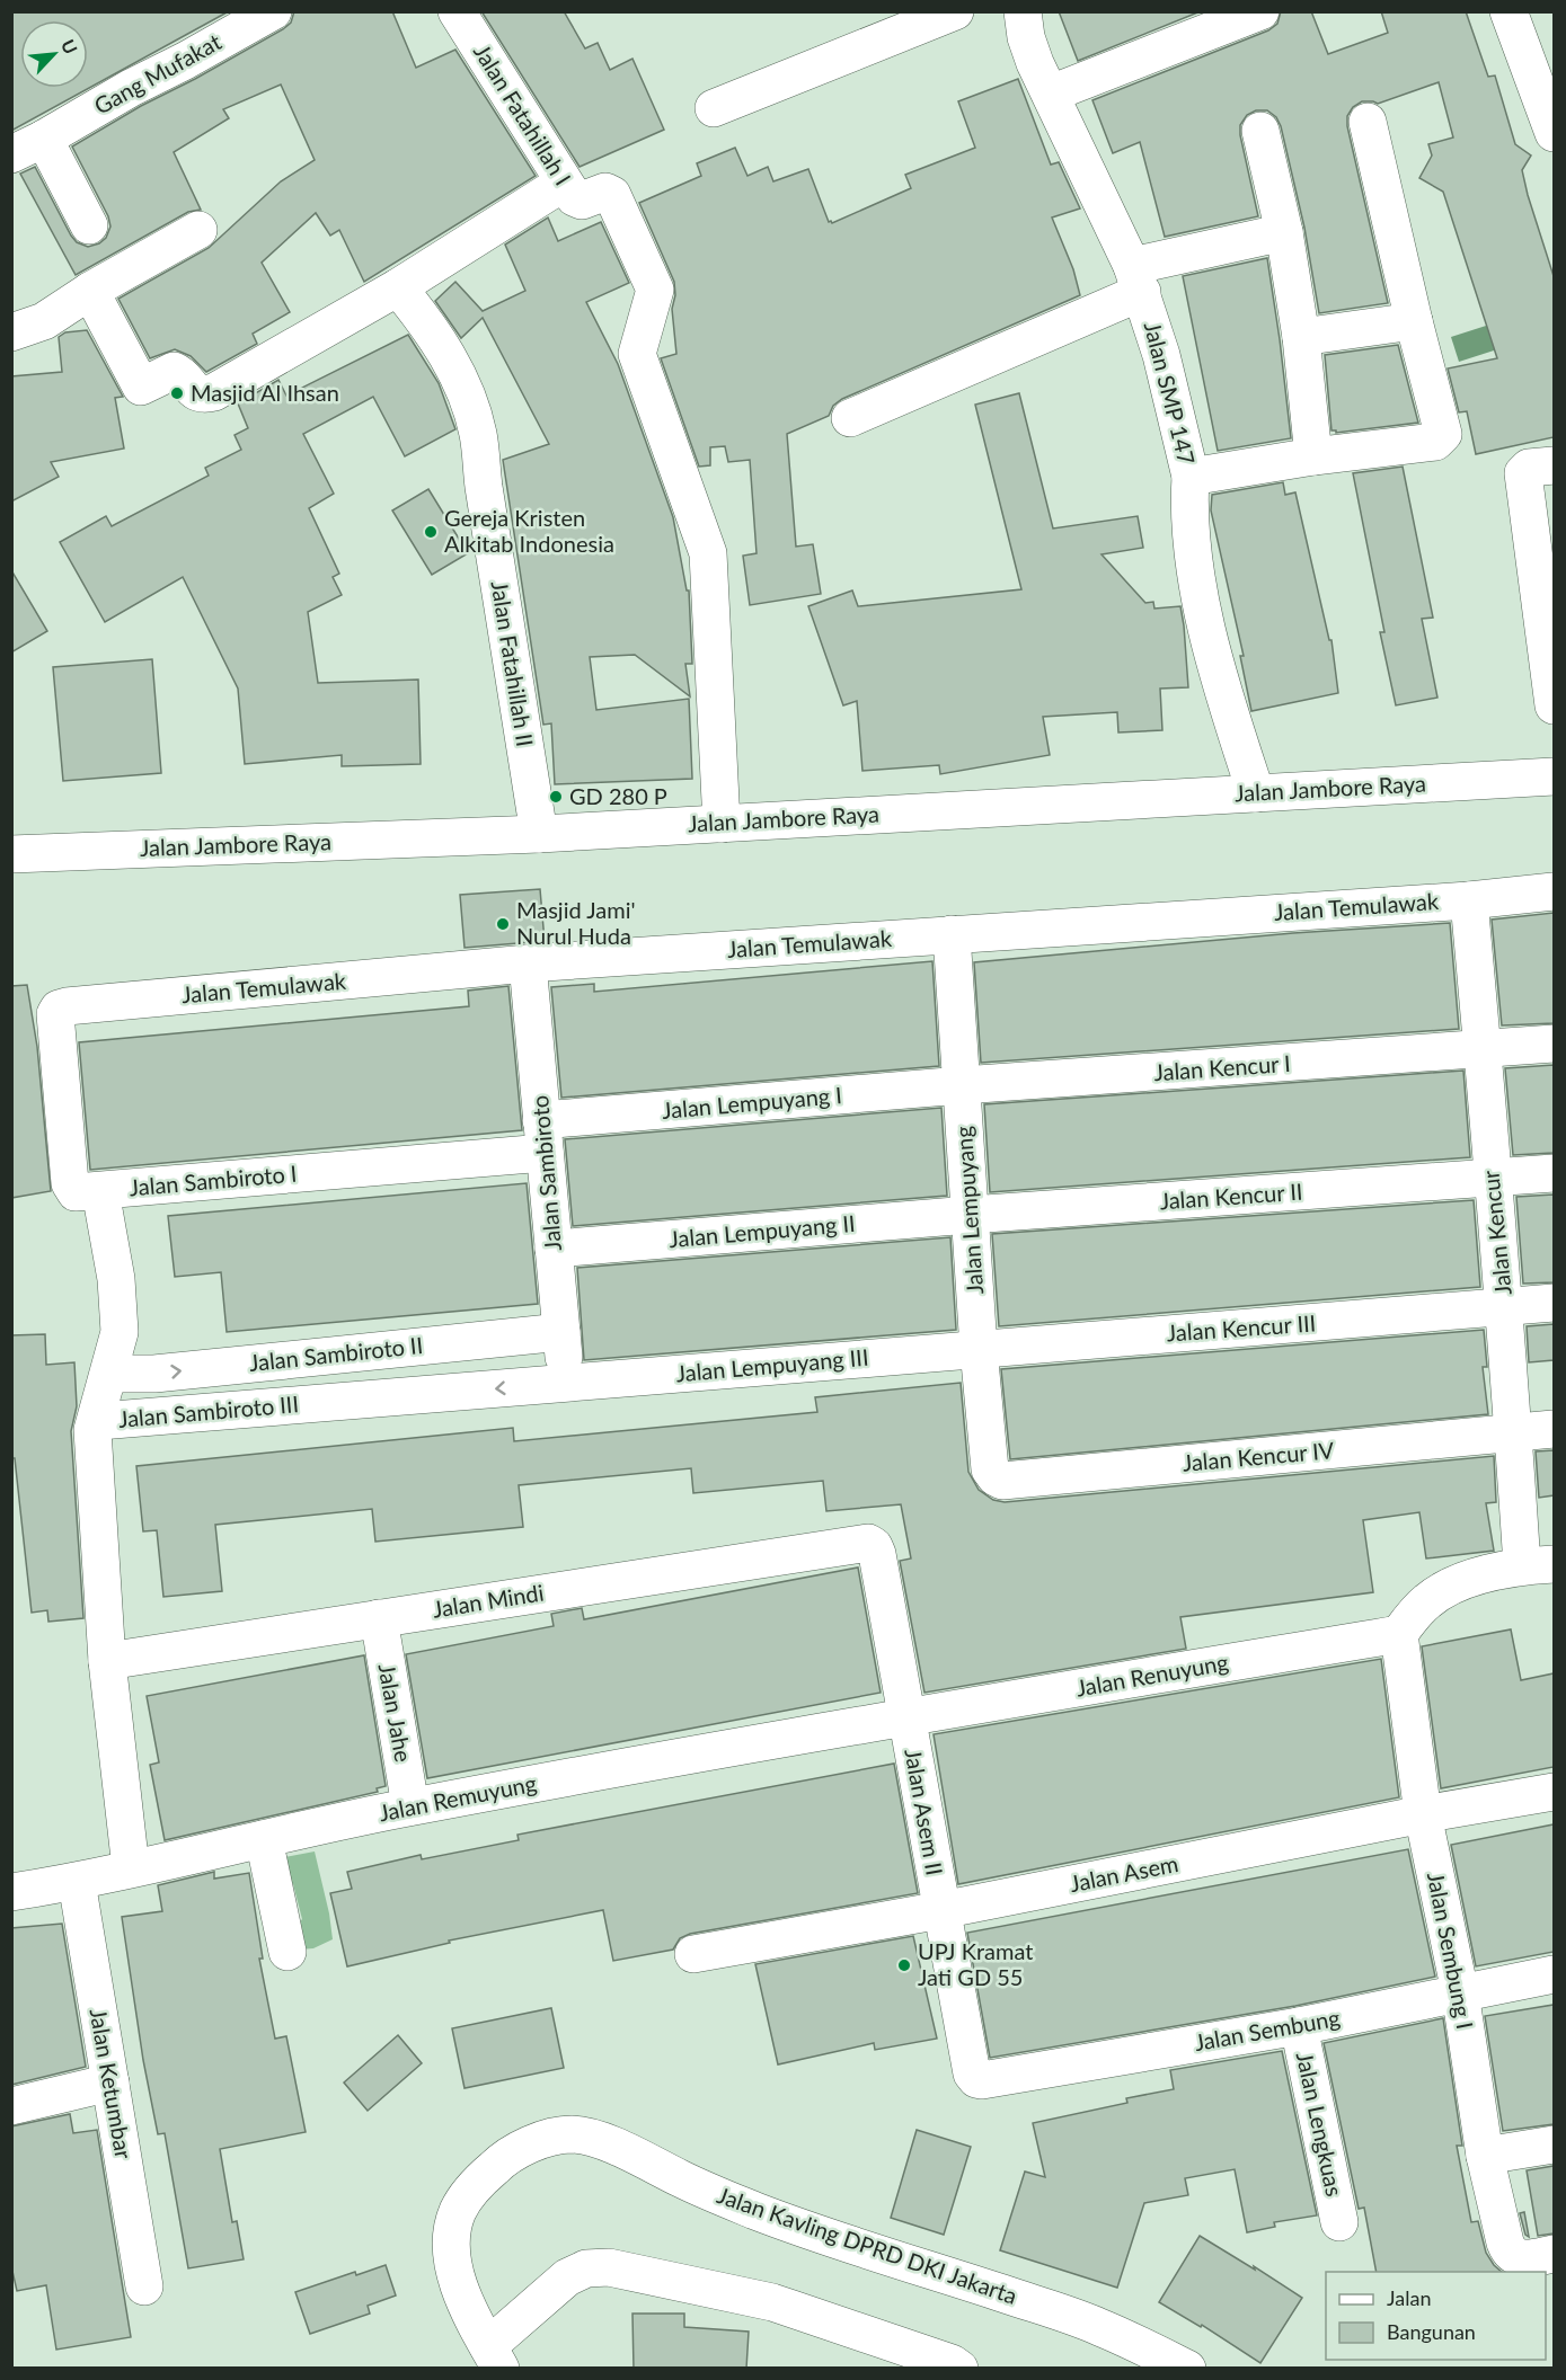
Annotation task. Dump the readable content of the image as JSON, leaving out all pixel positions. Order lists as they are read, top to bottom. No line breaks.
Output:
{"streets":{"street":["Gang Mufakat","Jalan Fatahillah I","Jalan SMP 147","Jalan Fatahillah II","Jalan Jambore Raya","Jalan Temulawak","Jalan Kencur I","Jalan Lempuyang I","Jalan Sambiroto","Jalan Sambiroto I","Jalan Kencur II","Jalan Lempuyang","Jalan Lempuyang II","Jalan Kencur","Jalan Kencur III","Jalan Sambiroto II","Jalan Lempuyang III","Jalan Sambiroto III","Jalan Kencur IV","Jalan Mindi","Jalan Renuyung","Jalan Jahe","Jalan Remuyung","Jalan Asem II","Jalan Asem","Jalan Sembung I","Jalan Sembung","Jalan Ketumbar","Jalan Lengkuas","Jalan Kavling DPRD DKI Jakarta"]},"crossings":[["Jalan Fatahillah I","Jalan Jambore Raya"],["Jalan SMP 147","Jalan Jambore Raya"],["Jalan Fatahillah II","Jalan Jambore Raya"],["Jalan Temulawak","Jalan Sambiroto"],["Jalan Temulawak","Jalan Sambiroto I"],["Jalan Temulawak","Jalan Lempuyang"],["Jalan Temulawak","Jalan Kencur"],["Jalan Kencur I","Jalan Lempuyang I"],["Jalan Kencur I","Jalan Lempuyang"],["Jalan Kencur I","Jalan Kencur"],["Jalan Lempuyang I","Jalan Sambiroto"],["Jalan Lempuyang I","Jalan Sambiroto I"],["Jalan Lempuyang I","Jalan Lempuyang"],["Jalan Sambiroto","Jalan Sambiroto I"],["Jalan Sambiroto","Jalan Lempuyang II"],["Jalan Sambiroto","Jalan Sambiroto II"],["Jalan Sambiroto","Jalan Lempuyang III"],["Jalan Sambiroto","Jalan Sambiroto III"],["Jalan Kencur II","Jalan Lempuyang"],["Jalan Kencur II","Jalan Lempuyang II"],["Jalan Kencur II","Jalan Kencur"],["Jalan Lempuyang","Jalan Lempuyang II"],["Jalan Lempuyang","Jalan Kencur III"],["Jalan Lempuyang","Jalan Lempuyang III"],["Jalan Lempuyang","Jalan Kencur IV"],["Jalan Kencur","Jalan Kencur III"],["Jalan Kencur","Jalan Kencur IV"],["Jalan Kencur III","Jalan Lempuyang III"],["Jalan Lempuyang III","Jalan Sambiroto III"],["Jalan Sambiroto III","Jalan Mindi"],["Jalan Sambiroto III","Jalan Remuyung"],["Jalan Mindi","Jalan Jahe"],["Jalan Mindi","Jalan Asem II"],["Jalan Renuyung","Jalan Remuyung"],["Jalan Renuyung","Jalan Asem II"],["Jalan Renuyung","Jalan Sembung I"],["Jalan Jahe","Jalan Remuyung"],["Jalan Remuyung","Jalan Asem II"],["Jalan Remuyung","Jalan Ketumbar"],["Jalan Asem II","Jalan Asem"],["Jalan Asem II","Jalan Sembung"],["Jalan Asem","Jalan Sembung I"],["Jalan Sembung I","Jalan Sembung"],["Jalan Sembung","Jalan Lengkuas"]],"one_way":["Jalan Sambiroto II","Jalan Sambiroto III"],"places":["Masjid Al Ihsan","Gereja Kristen Alkitab Indonesia","GD 280 P","Masjid Jami' Nurul Huda","UPJ Kramat Jati GD 55"],"legend":["Jalan","Bangunan"],"north":"top right"}
